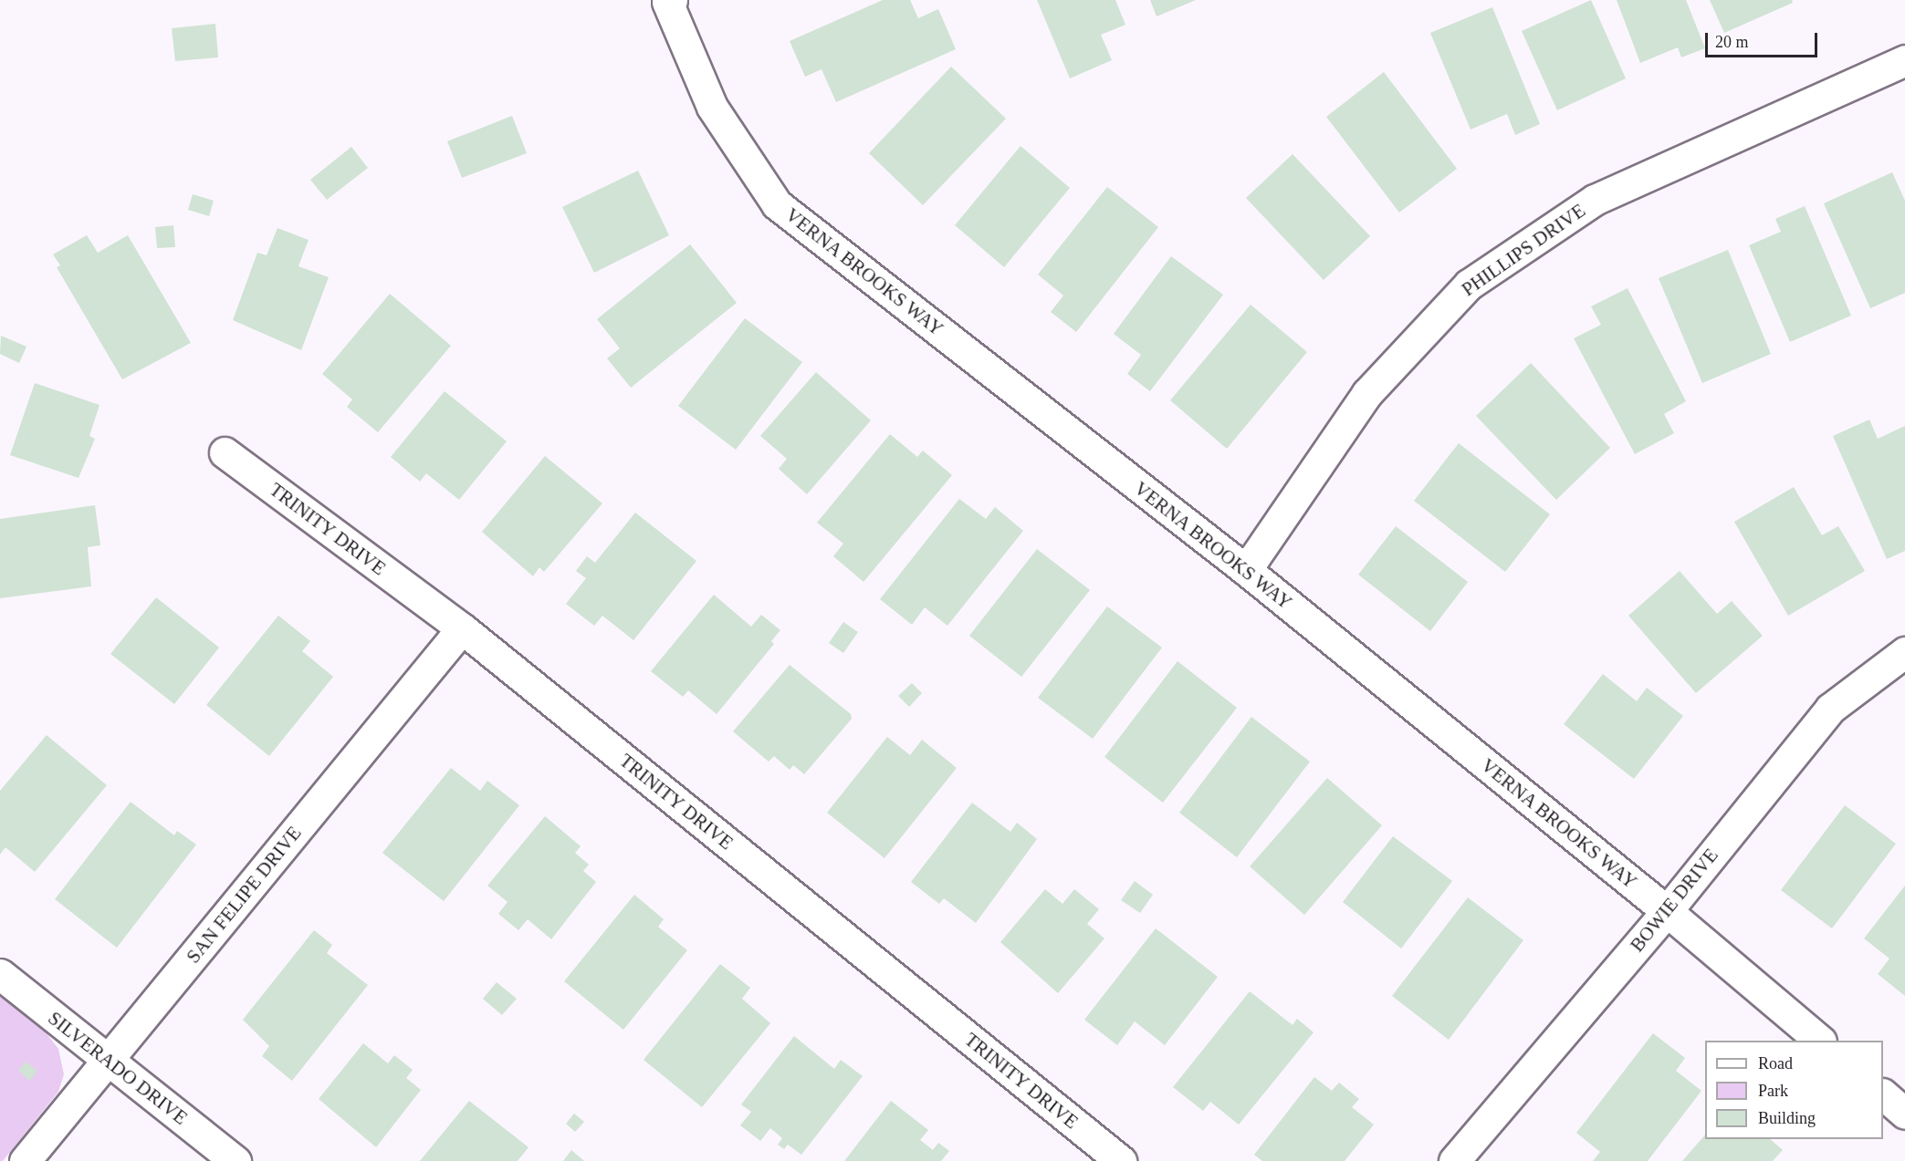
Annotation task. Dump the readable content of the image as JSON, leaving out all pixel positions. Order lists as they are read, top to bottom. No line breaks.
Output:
{"streets":{"street":["PHILLIPS DRIVE","VERNA BROOKS WAY","TRINITY DRIVE","SAN FELIPE DRIVE","BOWIE DRIVE","SILVERADO DRIVE"]},"crossings":[["PHILLIPS DRIVE","VERNA BROOKS WAY"],["VERNA BROOKS WAY","BOWIE DRIVE"],["TRINITY DRIVE","SAN FELIPE DRIVE"],["SAN FELIPE DRIVE","SILVERADO DRIVE"]],"legend":["Road","Park","Building"],"scale_bar":"20 m"}
